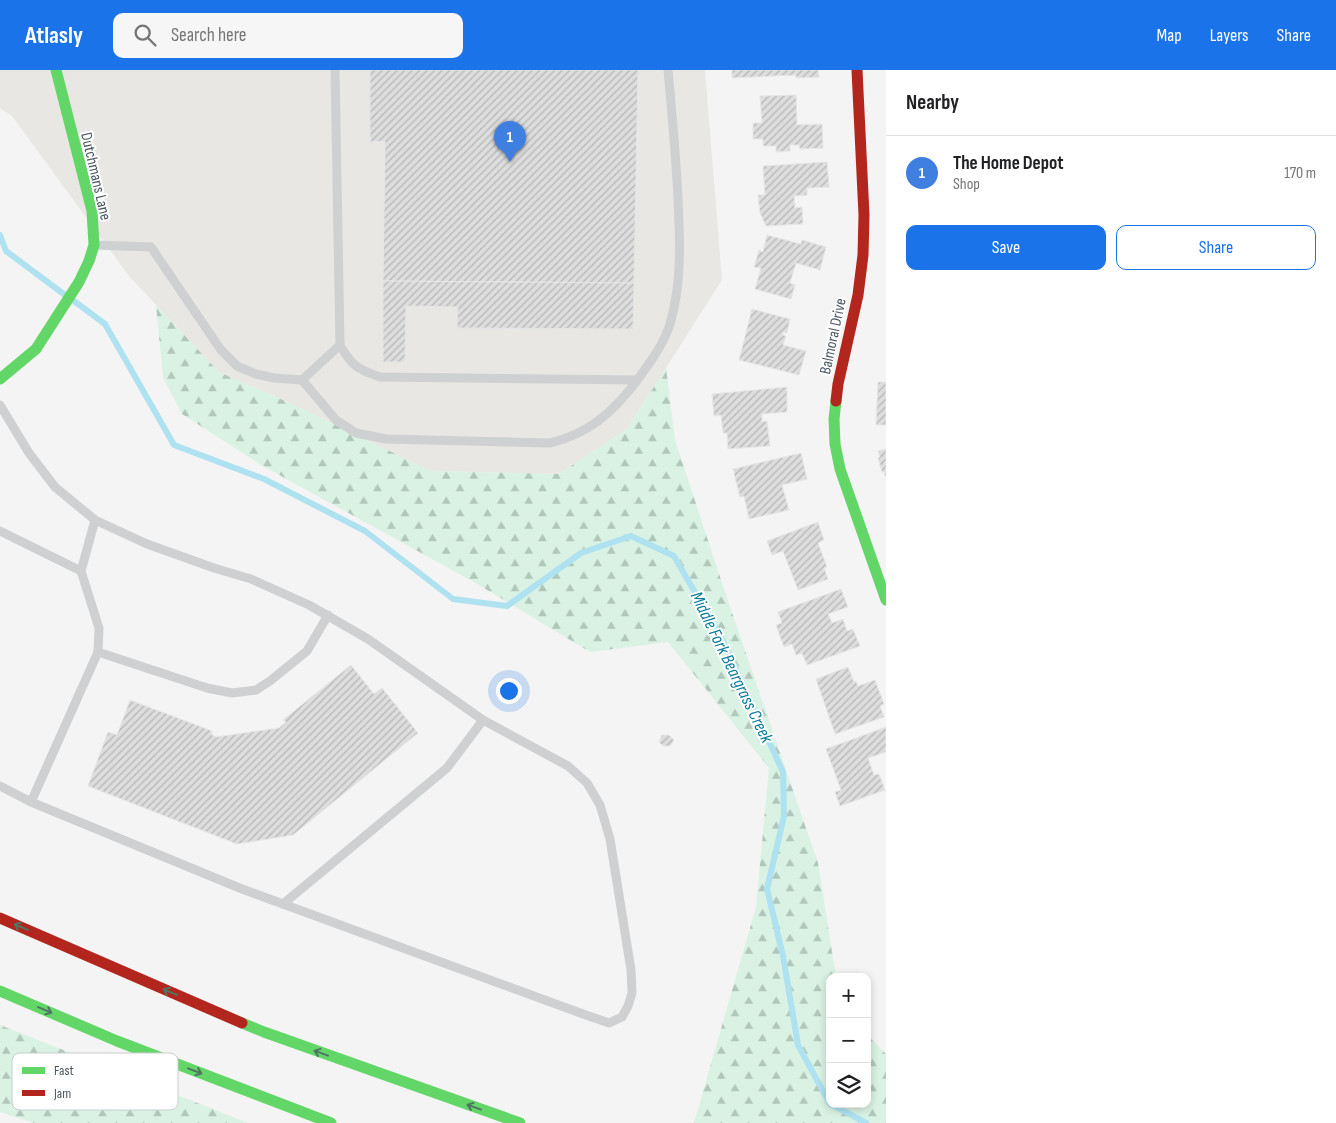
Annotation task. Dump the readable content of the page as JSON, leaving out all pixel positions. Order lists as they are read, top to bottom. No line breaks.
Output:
{"streets":{"main road":["Dutchmans Lane","Balmoral Drive"]},"water":["Middle Fork Beargrass Creek"],"legend":["Fast","Jam"],"page":{"header":"Atlasly","search":"Search here","nav":["Map","Layers","Share"],"heading":"Nearby","pins":"1","list":[{"mark":"1","name":"The Home Depot","note":"Shop","value":"170 m"}],"buttons":["Save","Share"],"map_buttons":["+","−"]}}
